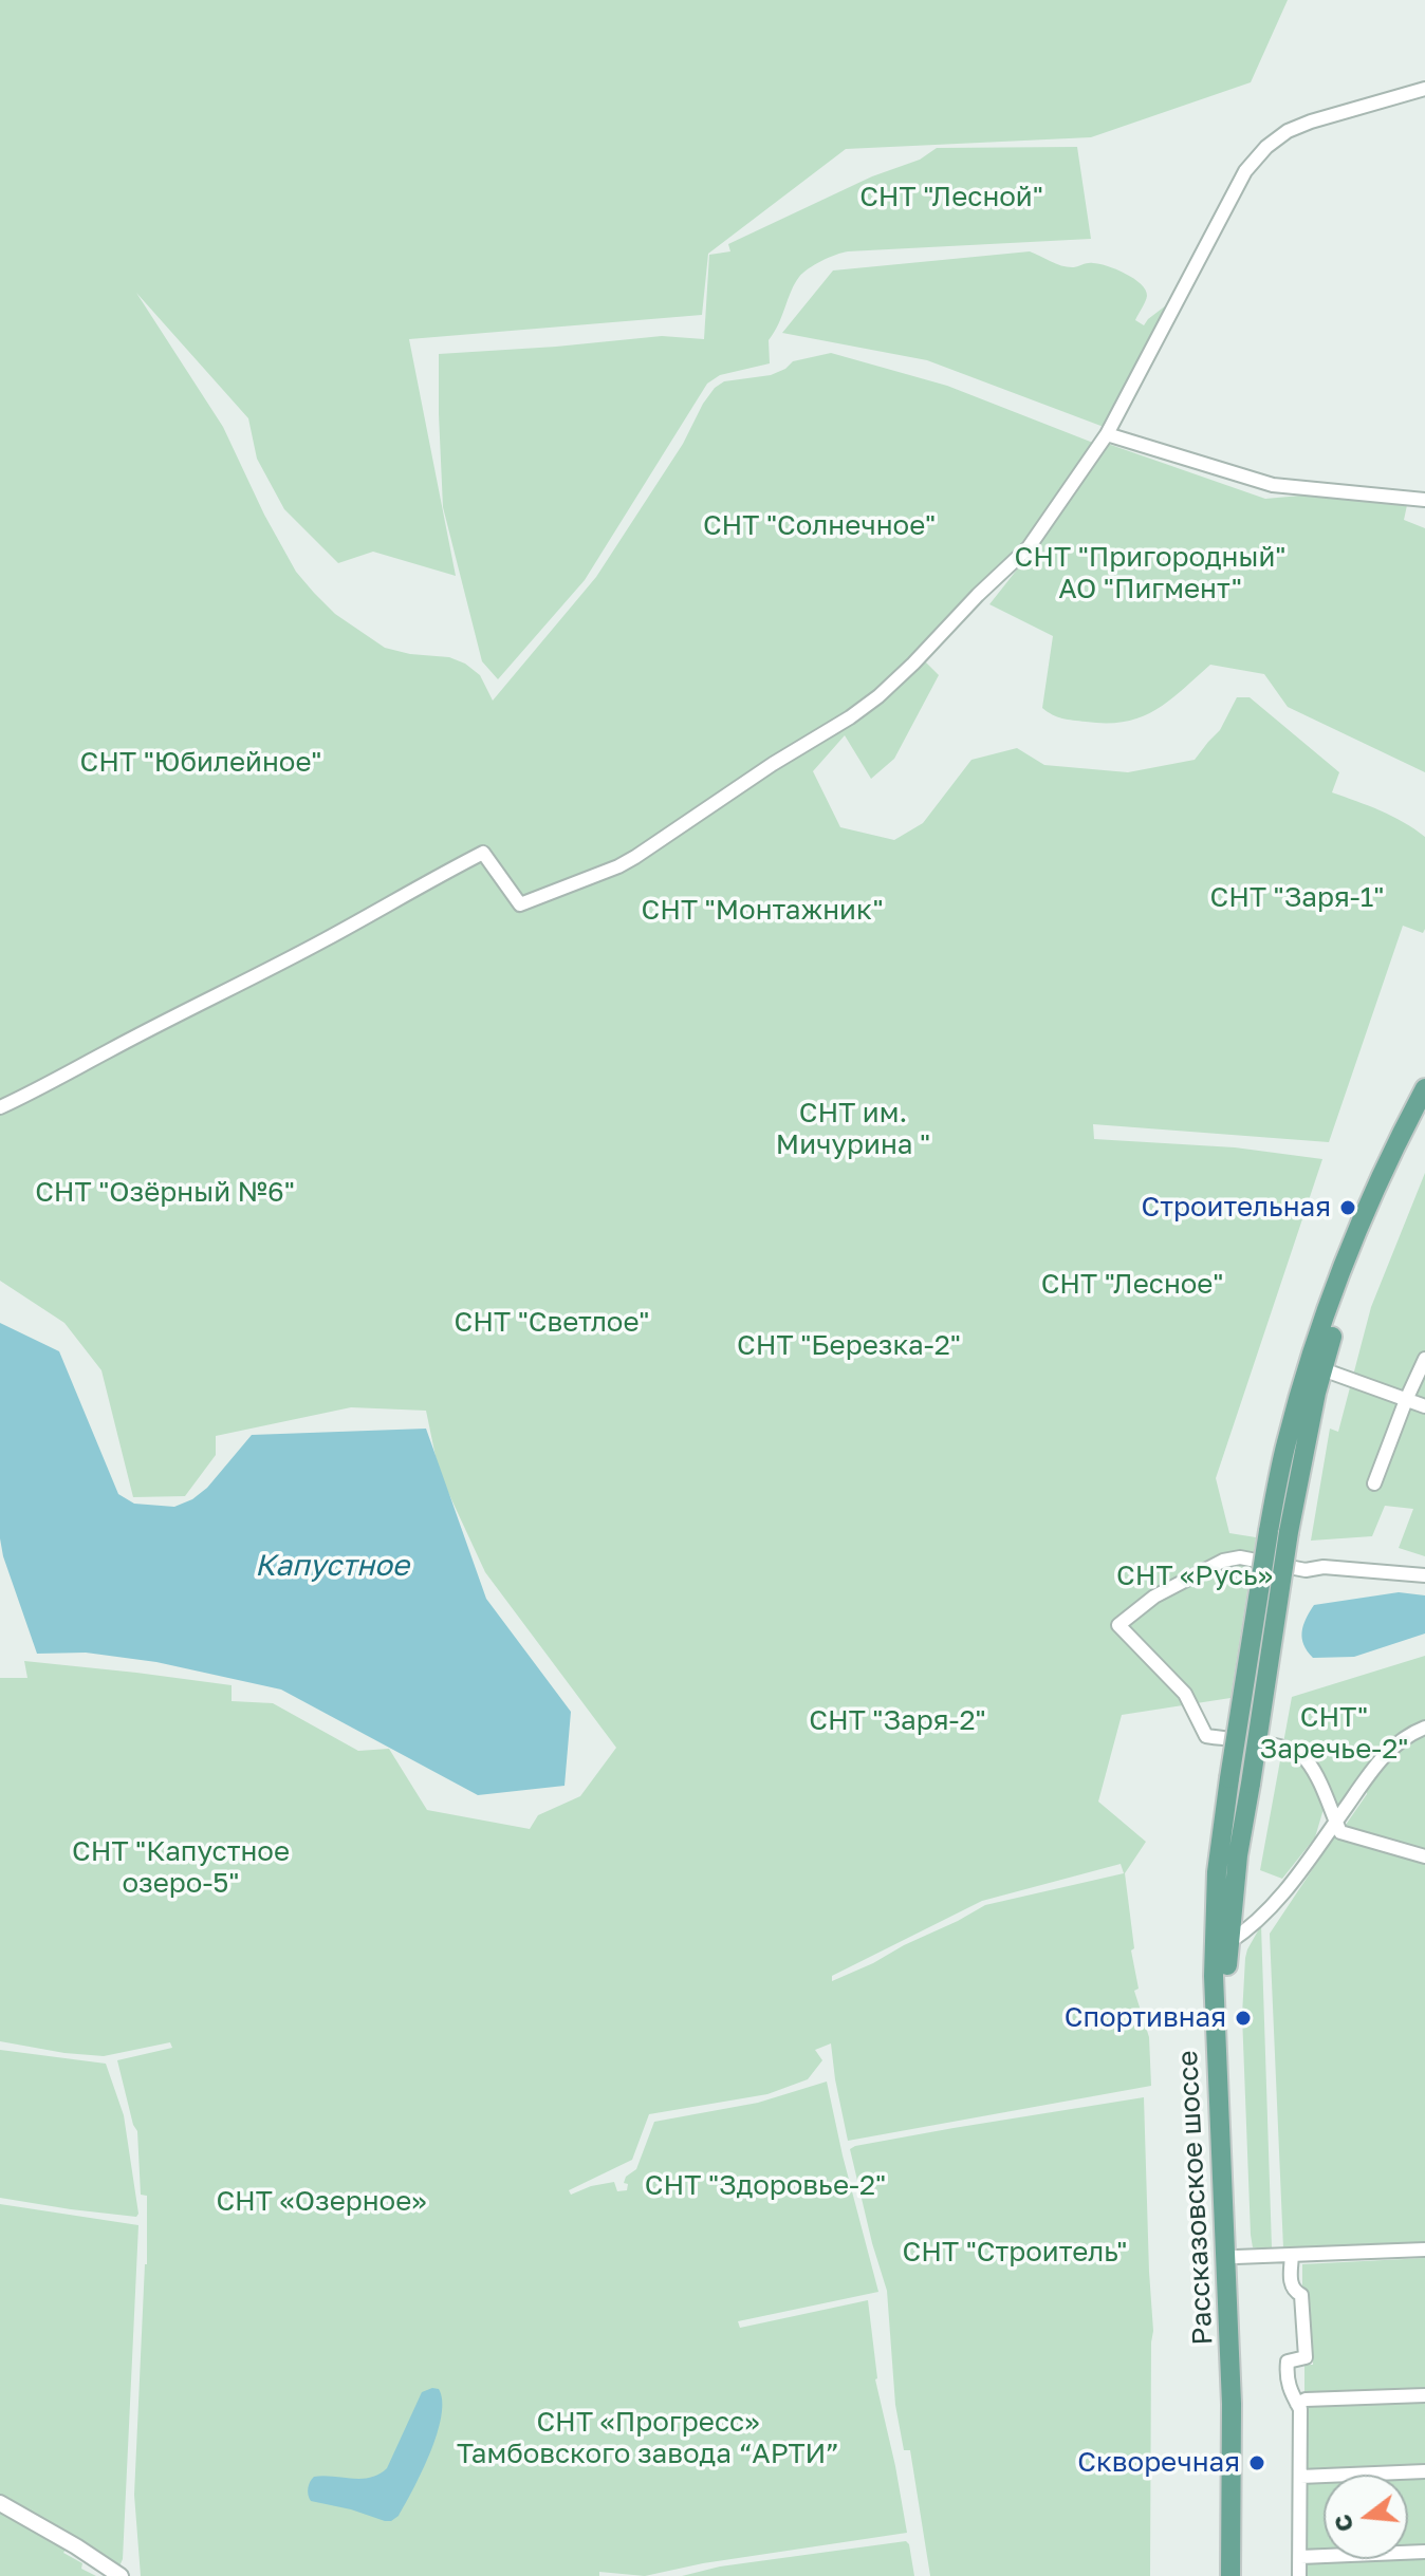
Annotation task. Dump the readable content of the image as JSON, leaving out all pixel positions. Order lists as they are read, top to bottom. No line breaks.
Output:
{"streets":{"main road":["Рассказовское шоссе"]},"water":["Капустное"],"parks":["СНТ \"Лесной\"","СНТ \"Солнечное\"","СНТ \"Пригородный\" АО \"Пигмент\"","СНТ \"Юбилейное\"","СНТ \"Заря-1\"","СНТ \"Монтажник\"","СНТ им. Мичурина \"","СНТ \"Озёрный №6\"","СНТ \"Лесное\"","СНТ \"Светлое\"","СНТ \"Березка-2\"","СНТ «Русь»","СНТ\" Заречье-2\"","СНТ \"Заря-2\"","СНТ \"Капустное озеро-5\"","СНТ \"Здоровье-2\"","СНТ «Озерное»","СНТ \"Строитель\"","СНТ «Прогресс» Тамбовского завода “АРТИ”"],"places":["Строительная","Спортивная","Скворечная"],"north":"left"}
